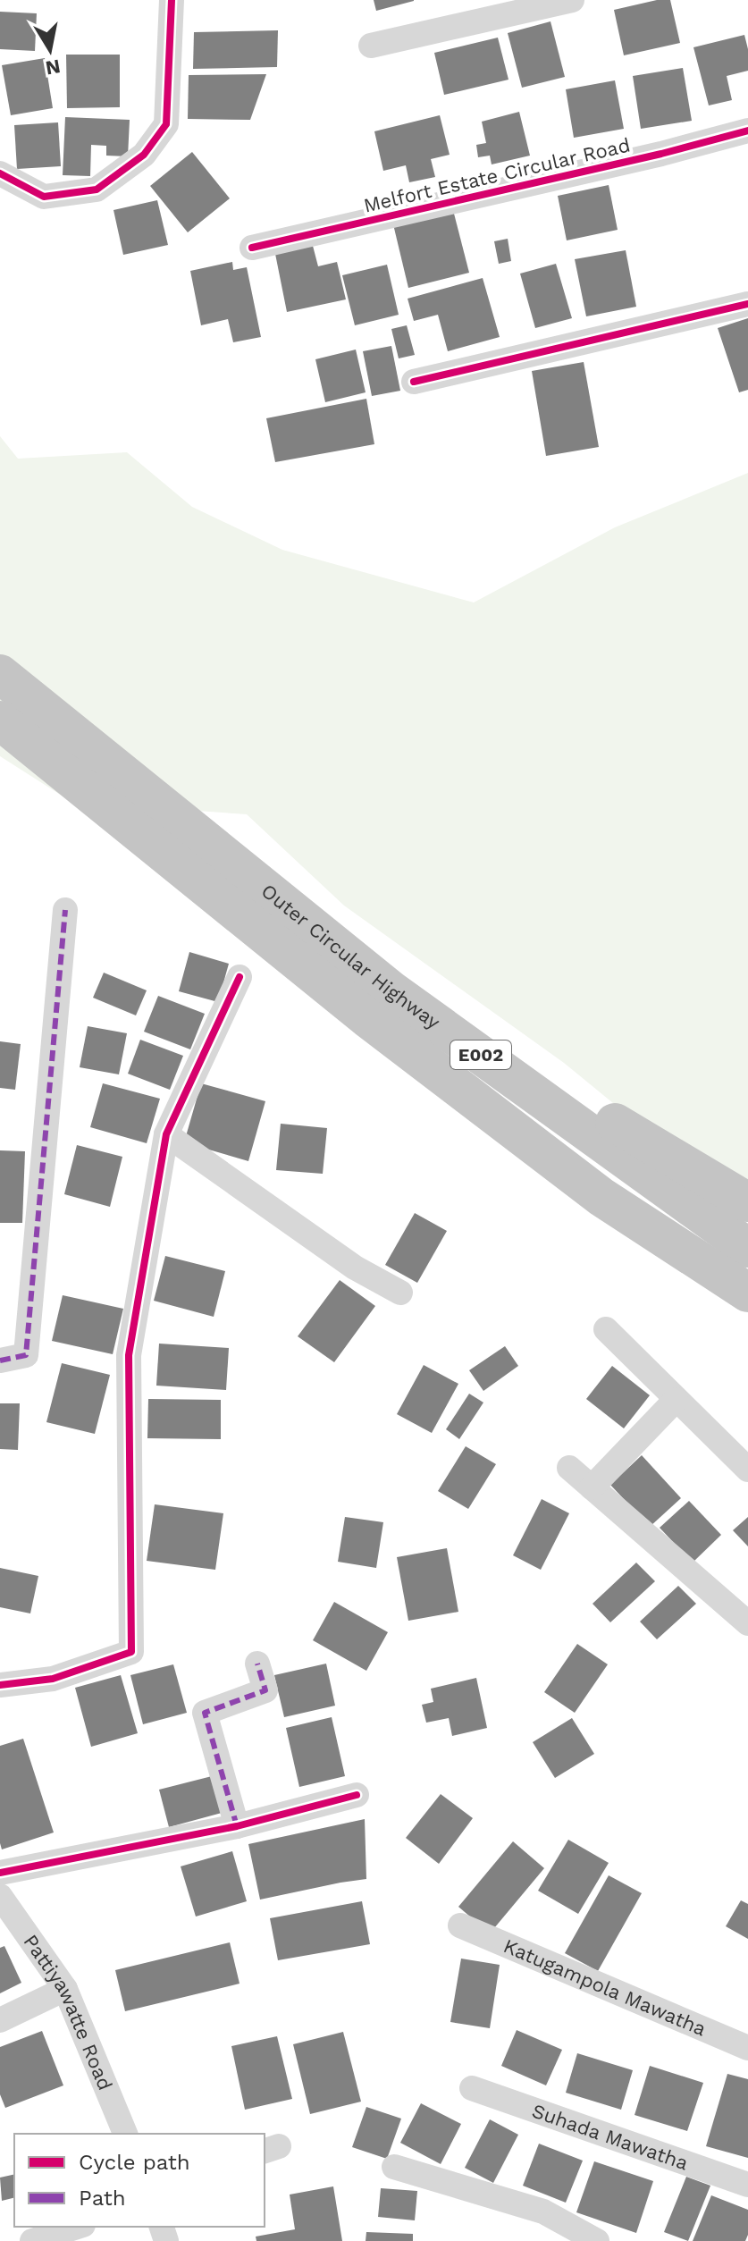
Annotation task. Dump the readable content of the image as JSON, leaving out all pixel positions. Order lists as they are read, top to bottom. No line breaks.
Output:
{"streets":{"highway":["Outer Circular Highway","E002"],"street":["Melfort Estate Circular Road","Katugampola Mawatha","Pattiyawatte Road","Suhada Mawatha"]},"legend":["Cycle path","Path"],"north":"bottom"}
